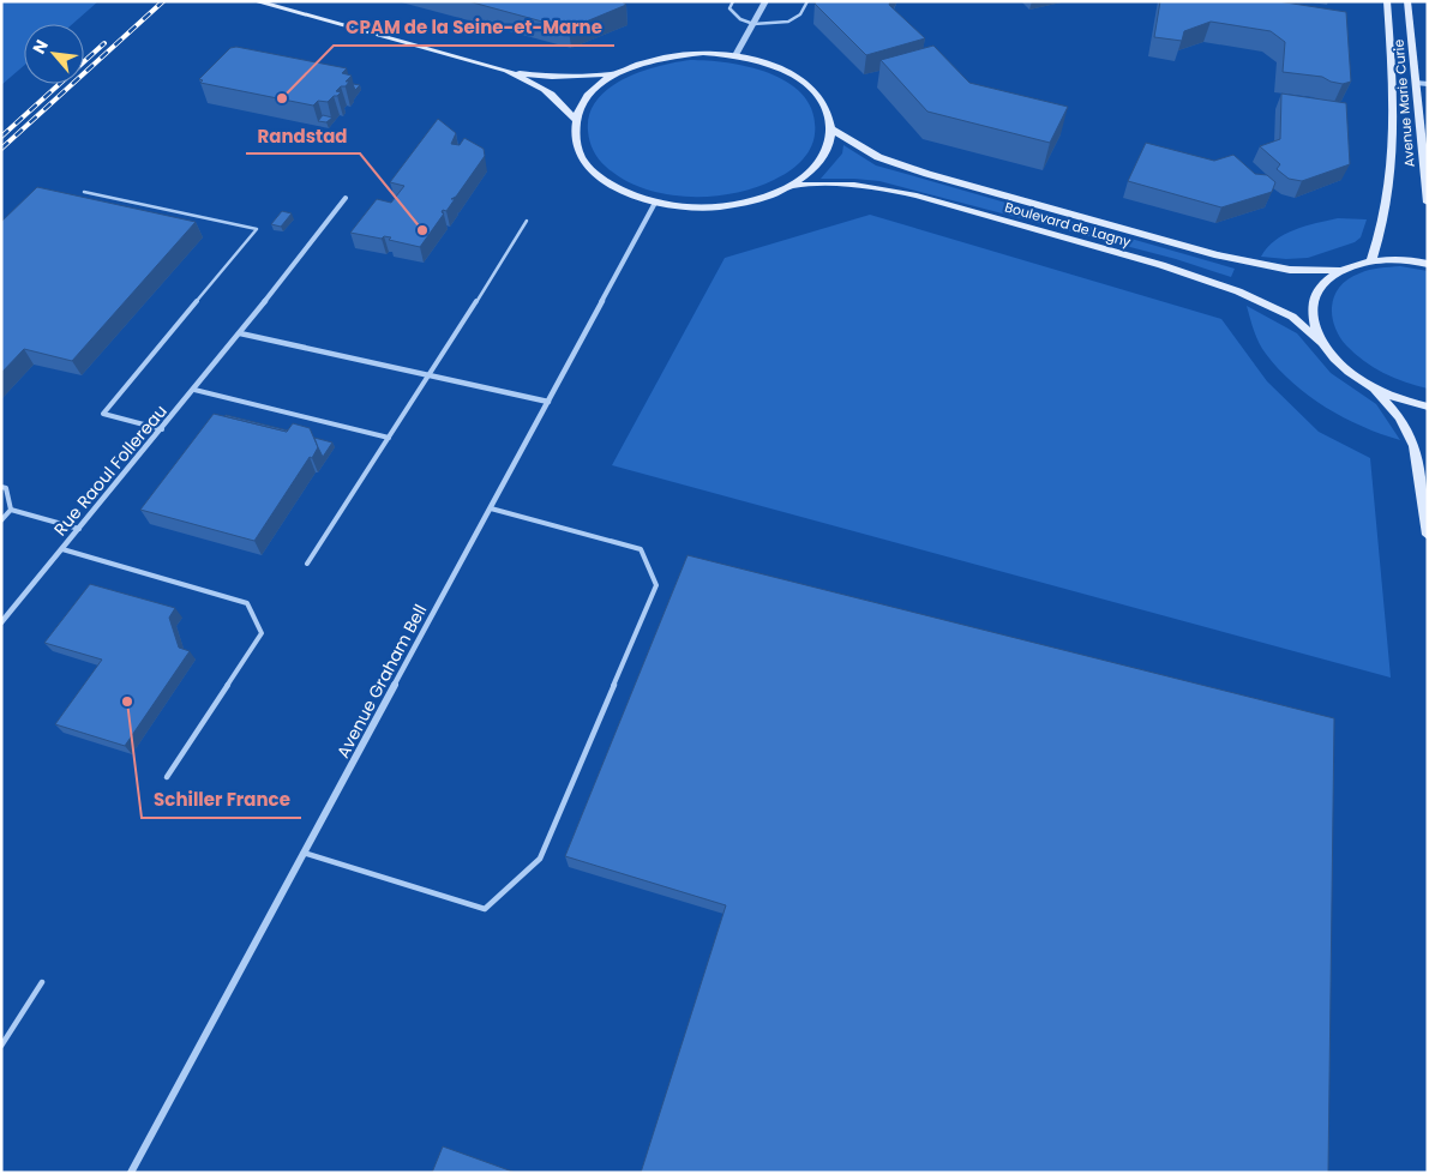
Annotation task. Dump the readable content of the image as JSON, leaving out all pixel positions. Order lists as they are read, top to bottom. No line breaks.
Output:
{"streets":{"main road":["Avenue Marie Curie","Boulevard de Lagny"],"street":["Rue Raoul Follereau","Avenue Graham Bell"]},"crossings":[["Boulevard de Lagny","Avenue Graham Bell"]],"places":["CPAM de la Seine-et-Marne","Randstad","Schiller France"],"north":"top left"}
